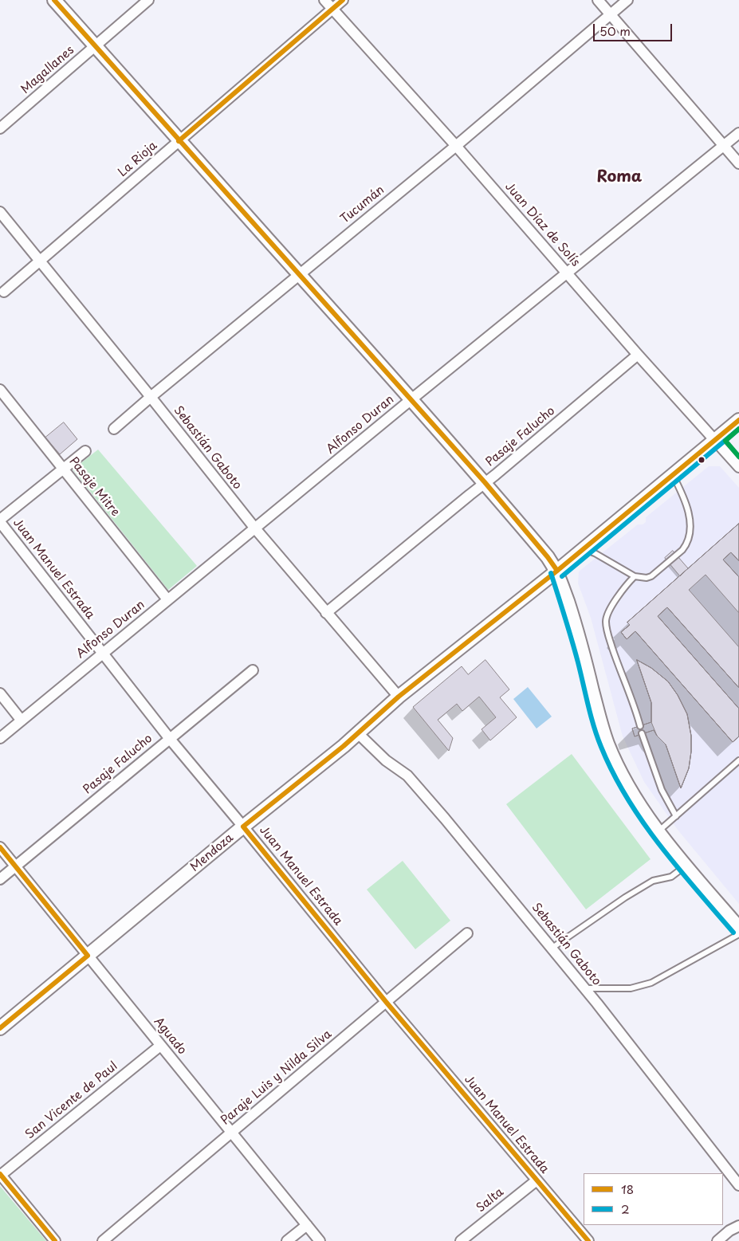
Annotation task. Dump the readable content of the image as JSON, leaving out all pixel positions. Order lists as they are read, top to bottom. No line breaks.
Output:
{"streets":{"street":["Magallanes","La Rioja","Tucumán","Juan Díaz de Solís","Alfonso Duran","Pasaje Falucho","Sebastián Gaboto","Pasaje Mitre","Juan Manuel Estrada","Mendoza","Aguado","Paraje Luis y Nilda Silva","San Vicente de Paul","Salta"]},"crossings":[["La Rioja","Juan Díaz de Solís"],["La Rioja","Sebastián Gaboto"],["Tucumán","Juan Díaz de Solís"],["Tucumán","Sebastián Gaboto"],["Juan Díaz de Solís","Alfonso Duran"],["Juan Díaz de Solís","Pasaje Falucho"],["Juan Díaz de Solís","Mendoza"],["Alfonso Duran","Sebastián Gaboto"],["Alfonso Duran","Pasaje Mitre"],["Alfonso Duran","Juan Manuel Estrada"],["Pasaje Falucho","Sebastián Gaboto"],["Pasaje Falucho","Juan Manuel Estrada"],["Pasaje Falucho","Aguado"],["Sebastián Gaboto","Mendoza"],["Juan Manuel Estrada","Mendoza"],["Juan Manuel Estrada","Paraje Luis y Nilda Silva"],["Juan Manuel Estrada","Salta"],["Mendoza","Aguado"],["Aguado","Paraje Luis y Nilda Silva"],["Aguado","San Vicente de Paul"]],"districts":["Roma"],"lines":["transit line 18","transit line 2"],"legend":["18","2"],"scale_bar":"50 m"}
